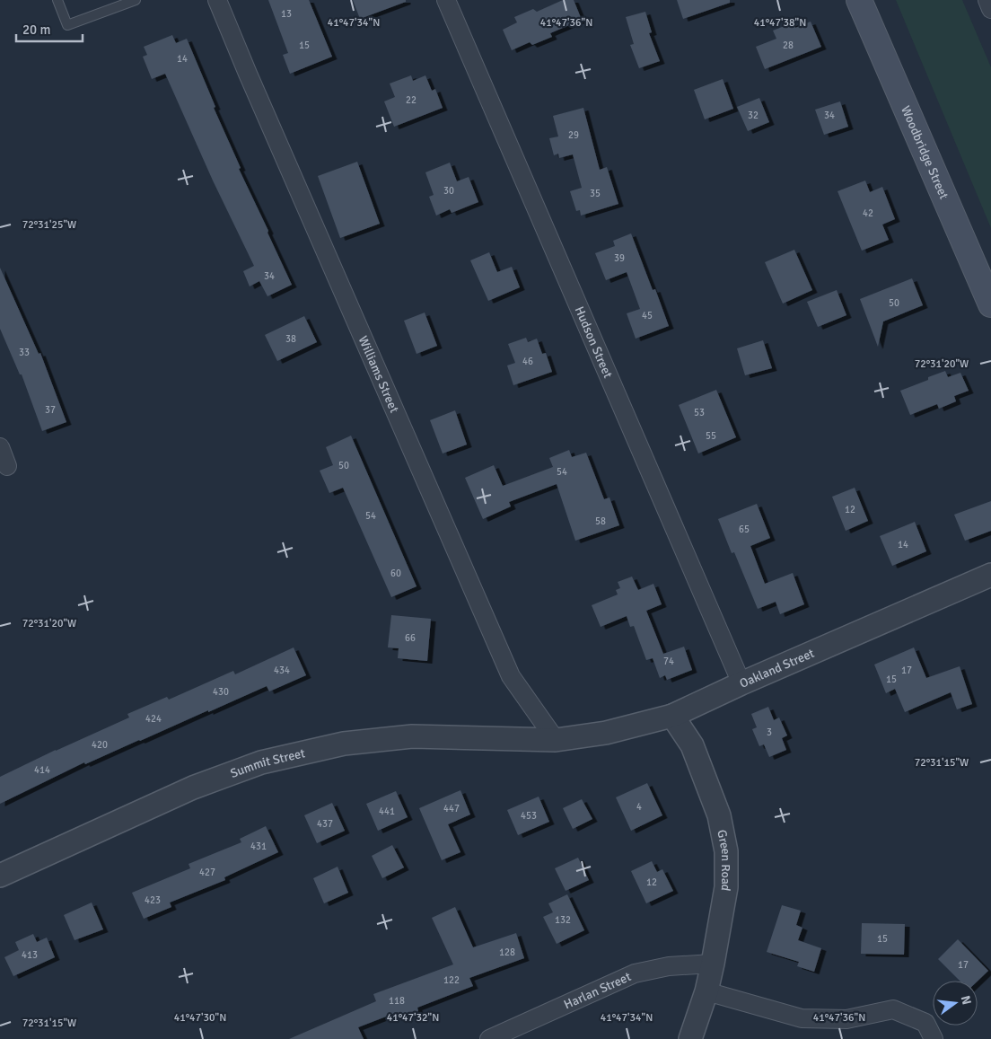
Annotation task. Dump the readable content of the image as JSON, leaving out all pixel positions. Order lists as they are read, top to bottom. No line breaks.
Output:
{"streets":{"main road":["Woodbridge Street"],"street":["Hudson Street","Williams Street","Oakland Street","Summit Street","Green Road","Harlan Street"]},"crossings":[["Hudson Street","Oakland Street"],["Williams Street","Oakland Street"],["Williams Street","Summit Street"],["Oakland Street","Summit Street"],["Oakland Street","Green Road"],["Green Road","Harlan Street"]],"house_numbers":["13","15","28","14","22","32","34","29","30","35","42","39","34","50","45","38","33","46","37","53","55","50","54","12","54","58","65","14","60","66","74","434","17","15","430","424","3","420","414","4","447","441","453","437","431","427","12","423","132","15","128","413","17","122","118"],"scale_bar":"20 m","north":"right","coordinates":["41°47'34\"N","41°47'36\"N","41°47'38\"N","72°31'25\"W","72°31'20\"W","72°31'15\"W","41°47'30\"N","41°47'32\"N"]}
